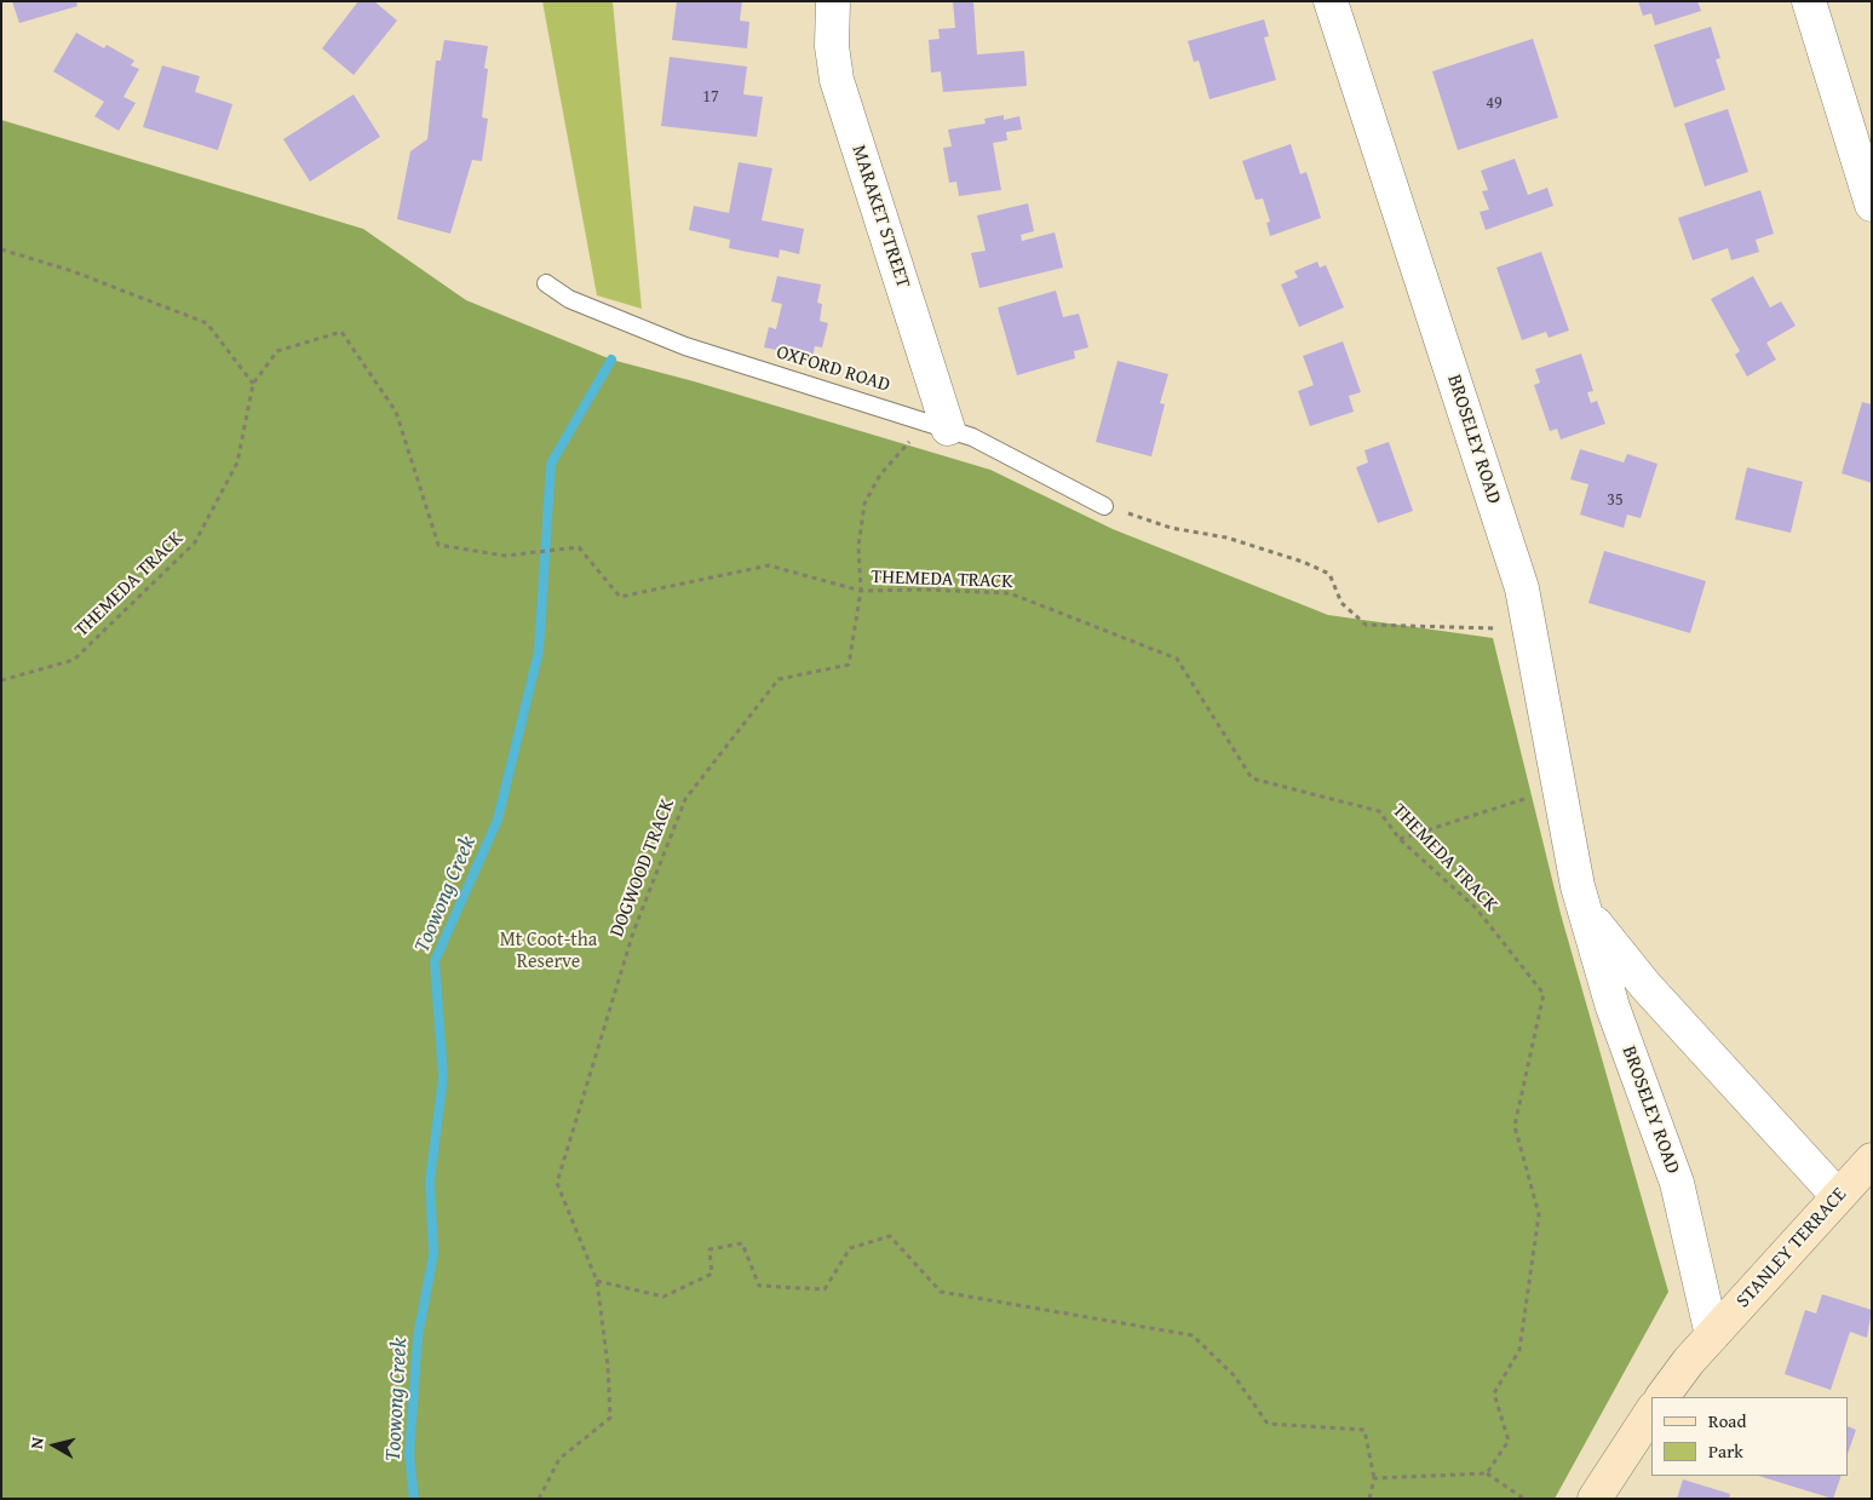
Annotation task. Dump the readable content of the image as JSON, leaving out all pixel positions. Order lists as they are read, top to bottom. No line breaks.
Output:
{"streets":{"street":["MARAKET STREET","BROSELEY ROAD","STANLEY TERRACE"],"lane":["OXFORD ROAD"],"path":["THEMEDA TRACK","DOGWOOD TRACK"]},"crossings":[["MARAKET STREET","OXFORD ROAD"],["MARAKET STREET","DOGWOOD TRACK"],["OXFORD ROAD","DOGWOOD TRACK"],["BROSELEY ROAD","STANLEY TERRACE"],["THEMEDA TRACK","DOGWOOD TRACK"]],"water":["Toowong Creek"],"parks":["Mt Coot-tha Reserve"],"house_numbers":["17","49","35"],"legend":["Road","Park"],"north":"left"}
